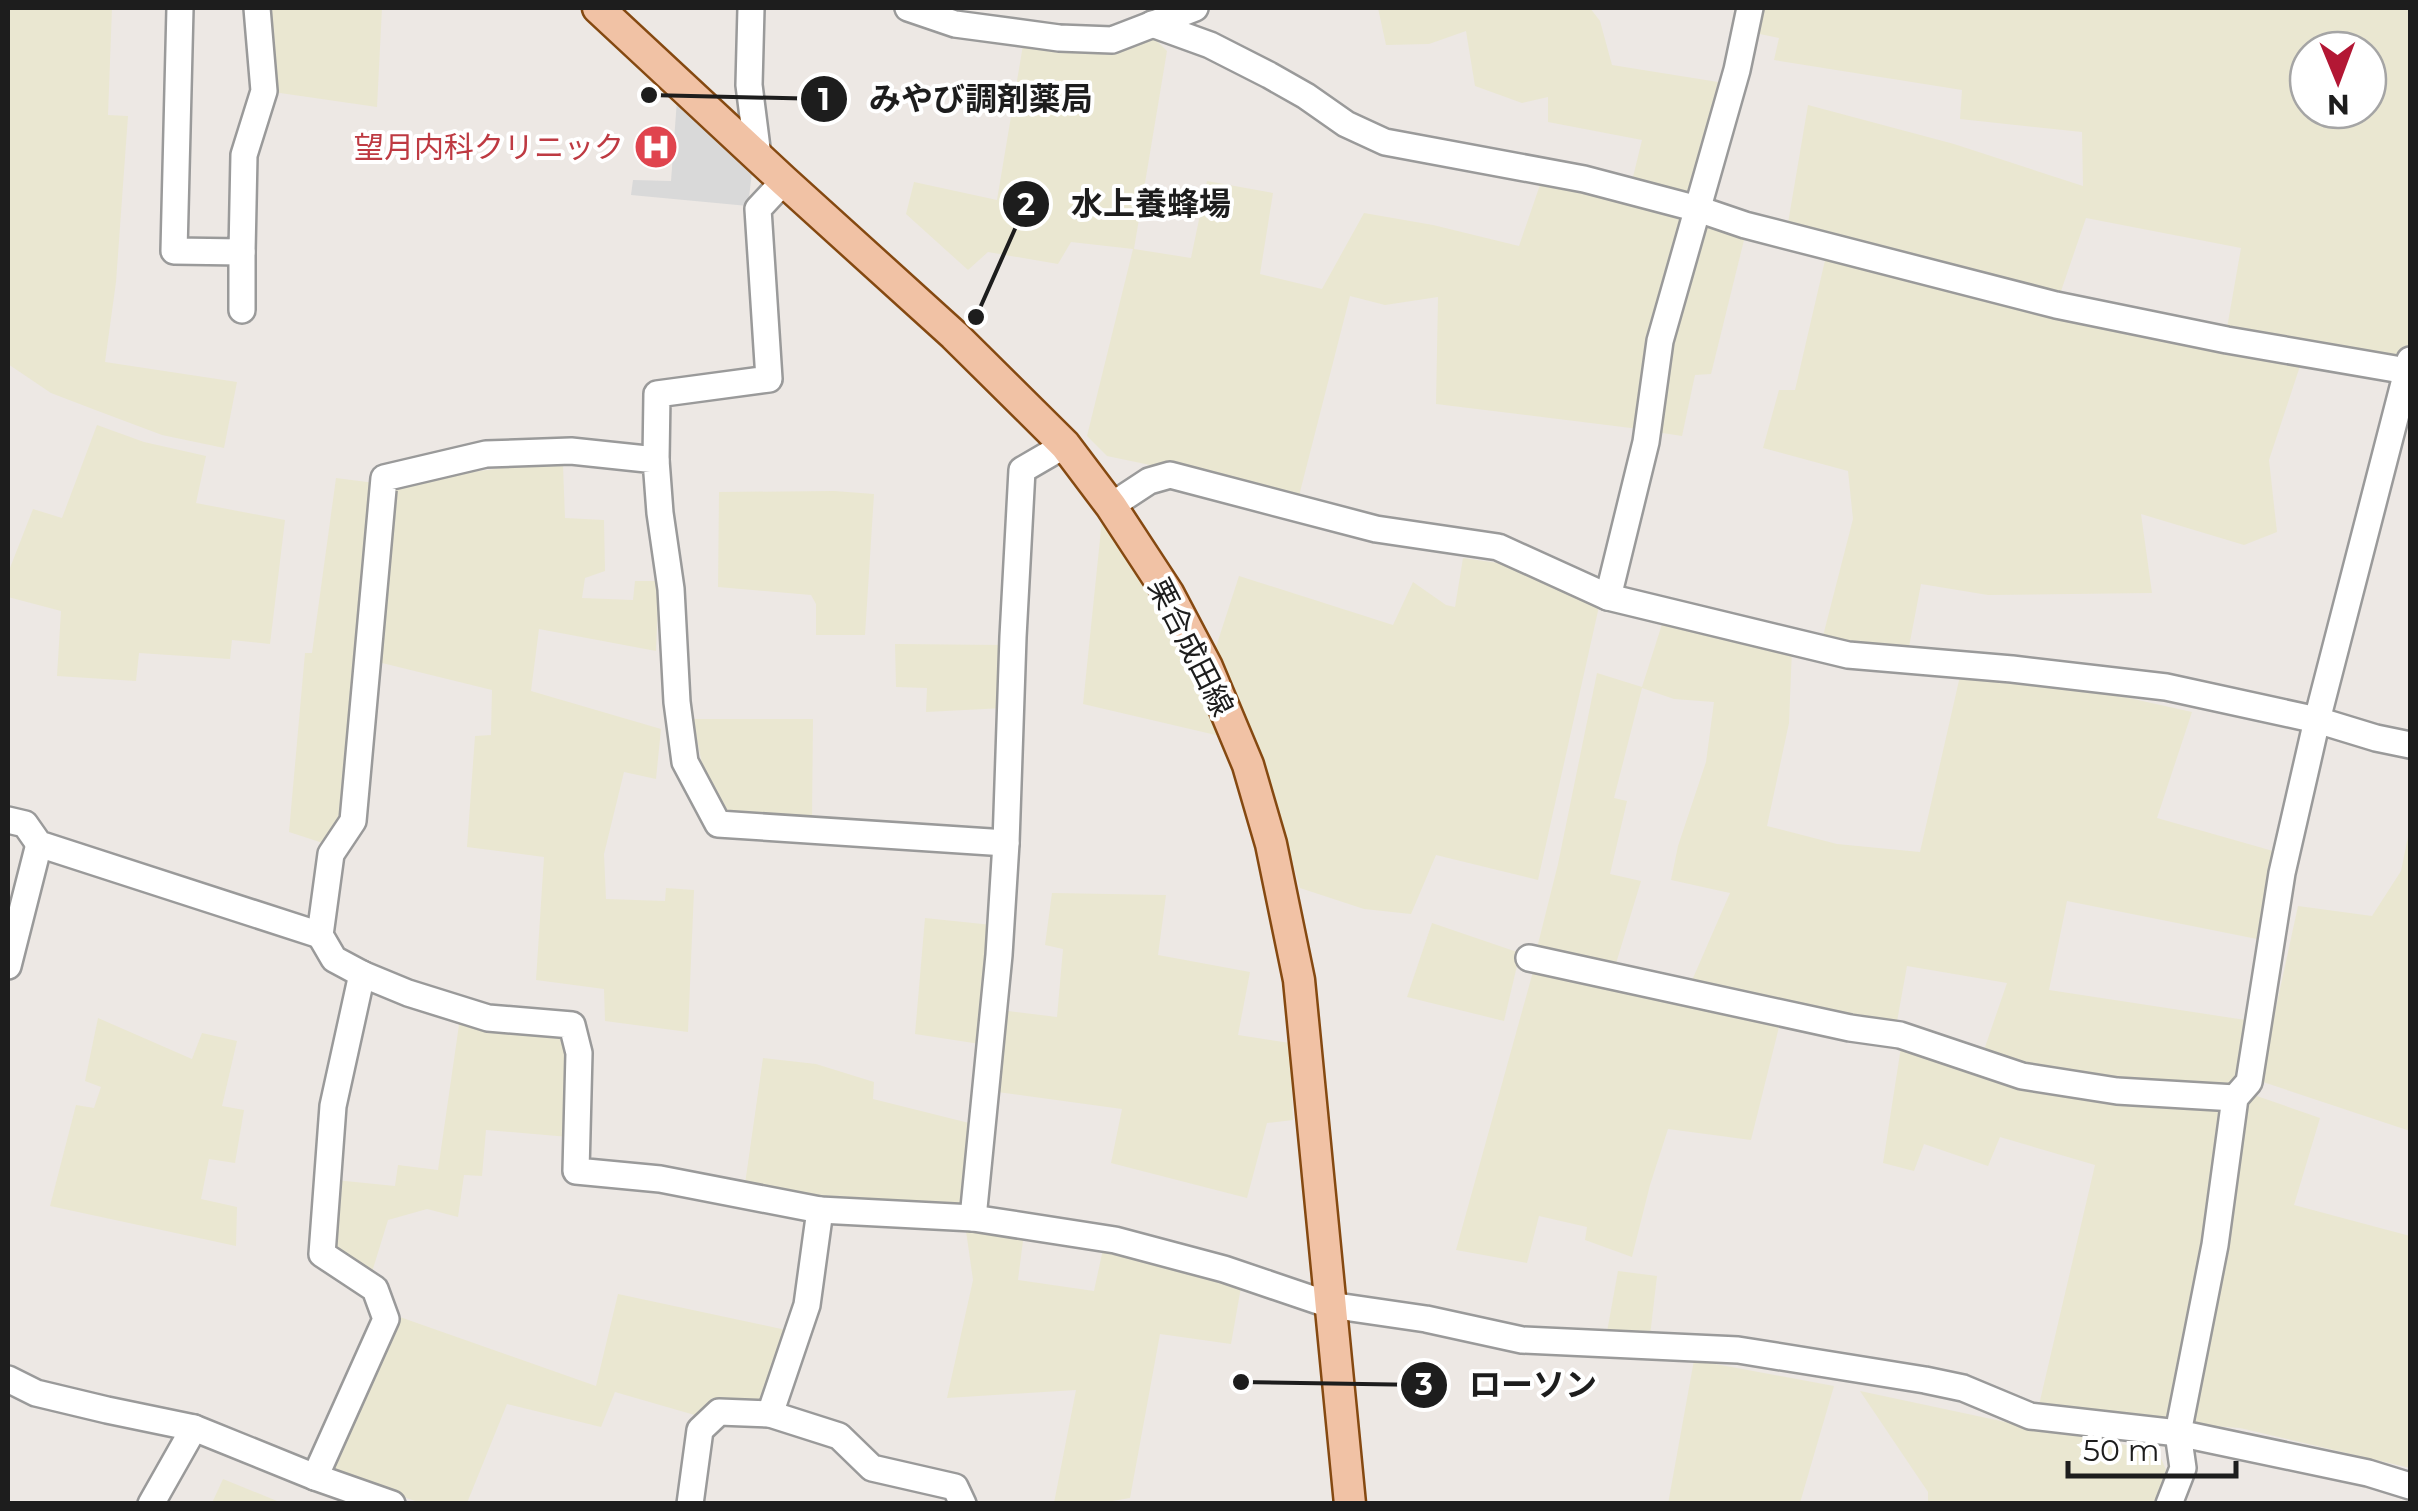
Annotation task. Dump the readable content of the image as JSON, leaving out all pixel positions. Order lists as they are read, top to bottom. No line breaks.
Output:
{"streets":{"main road":["栗合成田線"]},"places":{"other":["みやび調剤薬局","水上養蜂場","ローソン"],"hospital":["望月内科クリニック"]},"scale_bar":"50 m","north":"bottom"}
